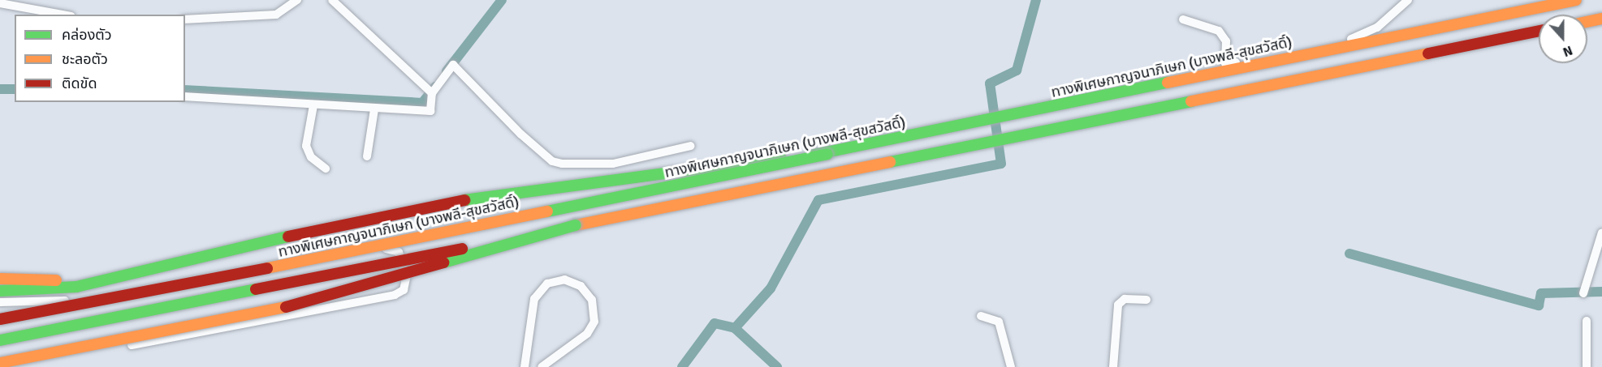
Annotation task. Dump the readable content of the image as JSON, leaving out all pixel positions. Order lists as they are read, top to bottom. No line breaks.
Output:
{"streets":{"highway":["ทางพิเศษกาญจนาภิเษก (บางพลี-สุขสวัสดิ์)"]},"legend":["คล่องตัว","ชะลอตัว","ติดขัด"],"north":"bottom"}
